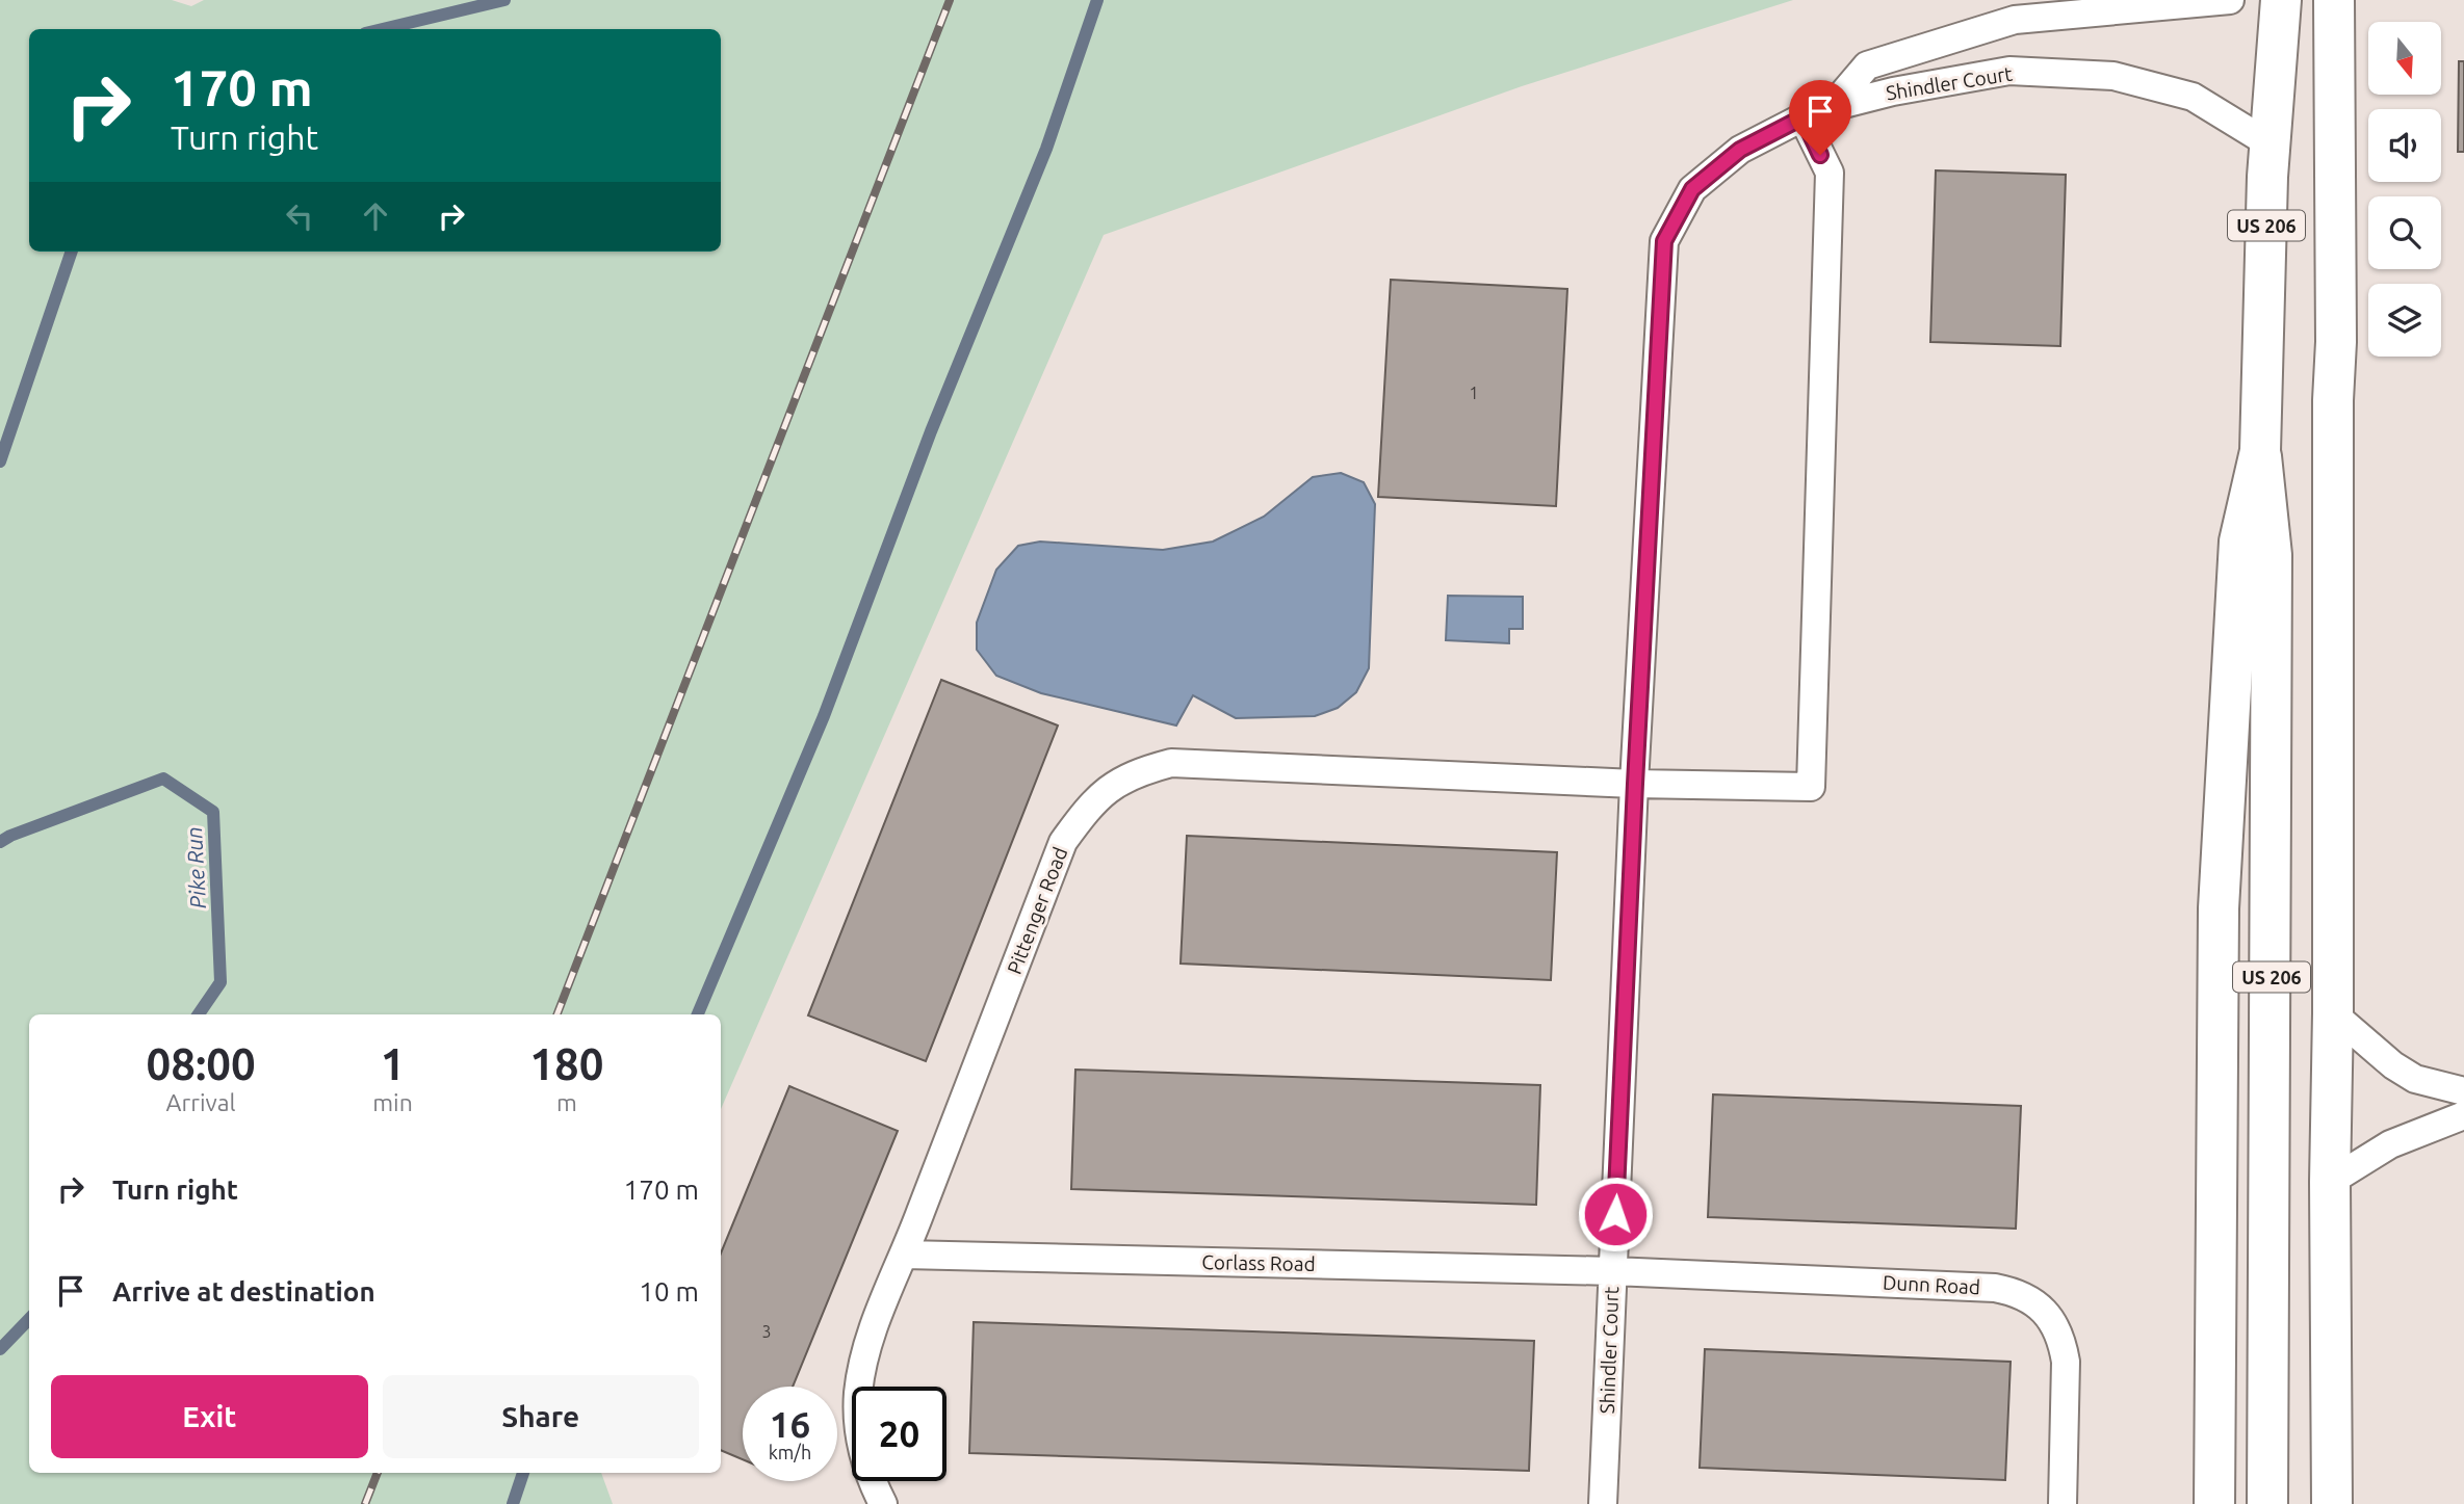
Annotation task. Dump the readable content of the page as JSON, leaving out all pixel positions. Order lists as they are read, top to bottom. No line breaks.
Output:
{"streets":{"main road":["US 206"],"lane":["Shindler Court","Pittenger Road","Corlass Road","Dunn Road"]},"crossings":[["Shindler Court","US 206"],["Shindler Court","Pittenger Road"],["Shindler Court","Corlass Road"],["Shindler Court","Dunn Road"],["Pittenger Road","Corlass Road"],["Corlass Road","Dunn Road"]],"water":["Pike Run"],"house_numbers":["1","3"],"north":"bottom","page":{"turn":["170 m","Turn right"],"eta":["08:00","Arrival","1","min","180","m"],"list":[{"name":"Turn right","value":"170 m"},{"name":"Arrive at destination","value":"10 m"}],"buttons":["Exit","Share"],"speed":"16 km/h","limit":"20"}}
